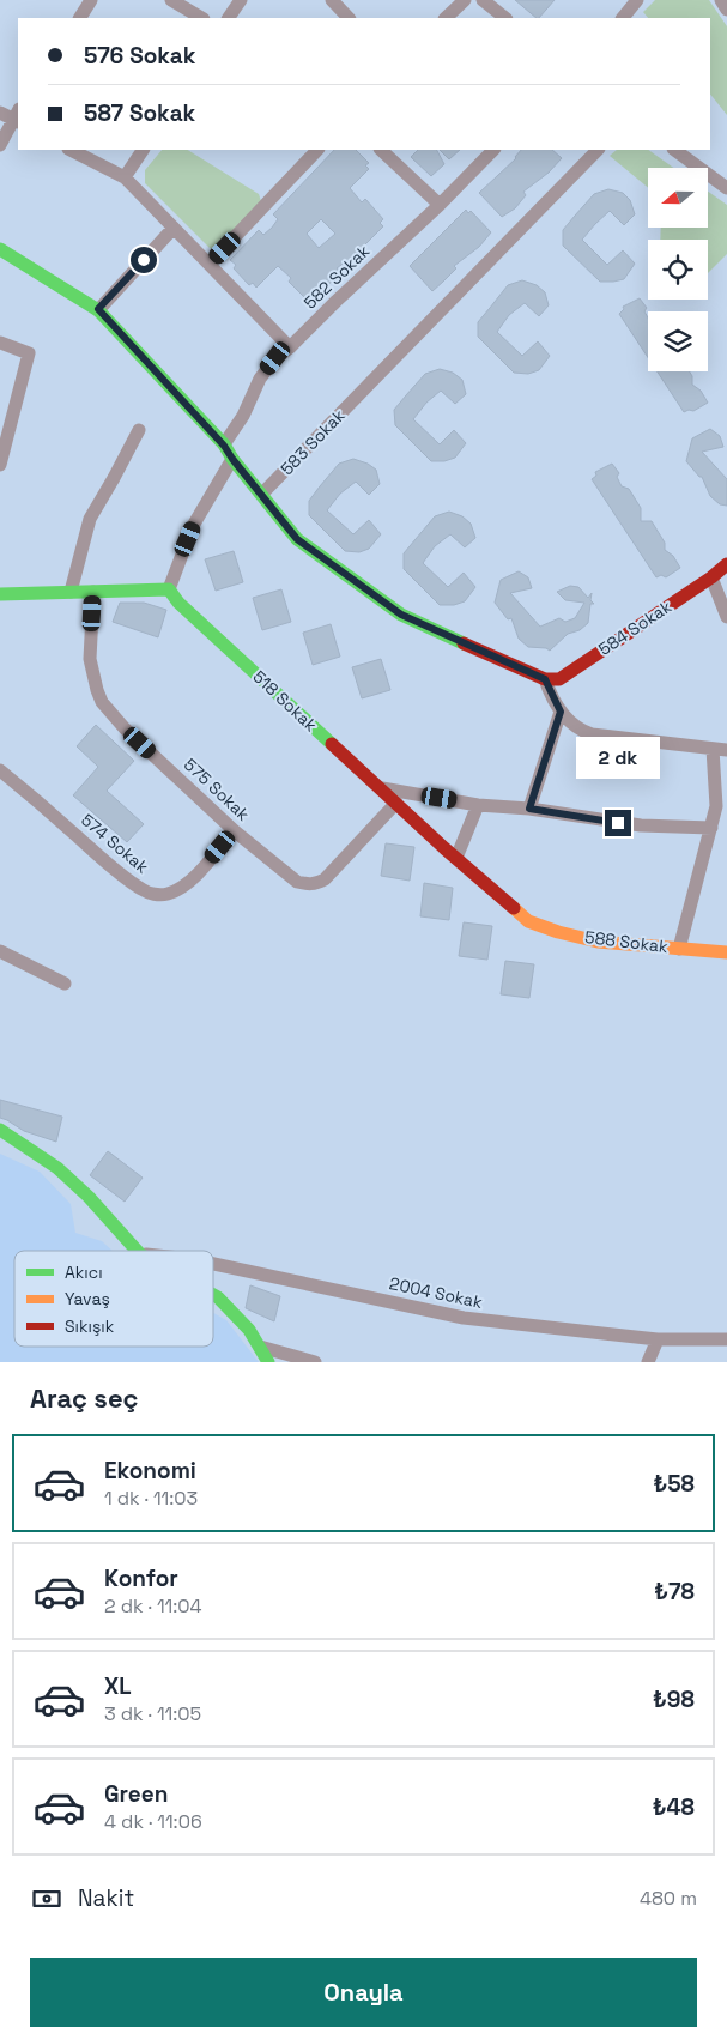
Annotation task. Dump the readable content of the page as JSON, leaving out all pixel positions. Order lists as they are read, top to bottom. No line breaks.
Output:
{"streets":{"street":["582 Sokak","583 Sokak","584 Sokak","518 Sokak","575 Sokak","574 Sokak","588 Sokak","2004 Sokak"]},"crossings":[["518 Sokak","575 Sokak"],["518 Sokak","588 Sokak"],["575 Sokak","574 Sokak"]],"legend":["Akıcı","Yavaş","Sıkışık"],"north":"left","page":{"banner":["576 Sokak","587 Sokak"],"bubble":"2 dk","heading":"Araç seç","list":[{"name":"Ekonomi","note":"1 dk · 11:03","value":"₺58"},{"name":"Konfor","note":"2 dk · 11:04","value":"₺78"},{"name":"XL","note":"3 dk · 11:05","value":"₺98"},{"name":"Green","note":"4 dk · 11:06","value":"₺48"}],"pay":["Nakit","480 m"],"buttons":"Onayla"}}
